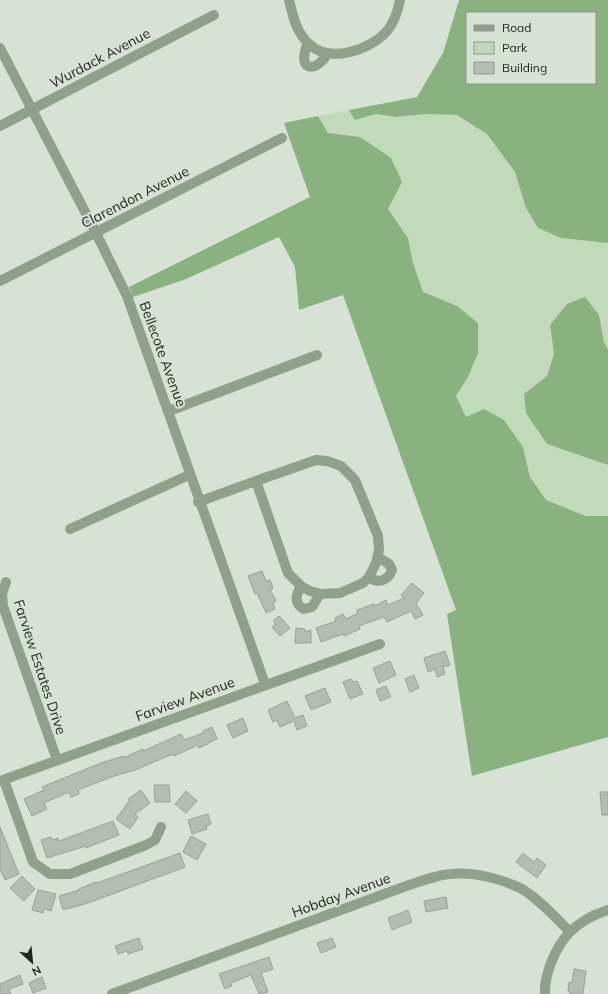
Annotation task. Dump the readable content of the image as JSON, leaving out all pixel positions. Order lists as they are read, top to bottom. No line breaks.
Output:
{"streets":{"street":["Wurdack Avenue","Clarendon Avenue","Bellecote Avenue","Farview Estates Drive","Farview Avenue","Hobday Avenue"]},"crossings":[["Wurdack Avenue","Bellecote Avenue"],["Clarendon Avenue","Bellecote Avenue"],["Bellecote Avenue","Farview Avenue"],["Farview Estates Drive","Farview Avenue"]],"legend":["Road","Park","Building"],"north":"bottom right"}
